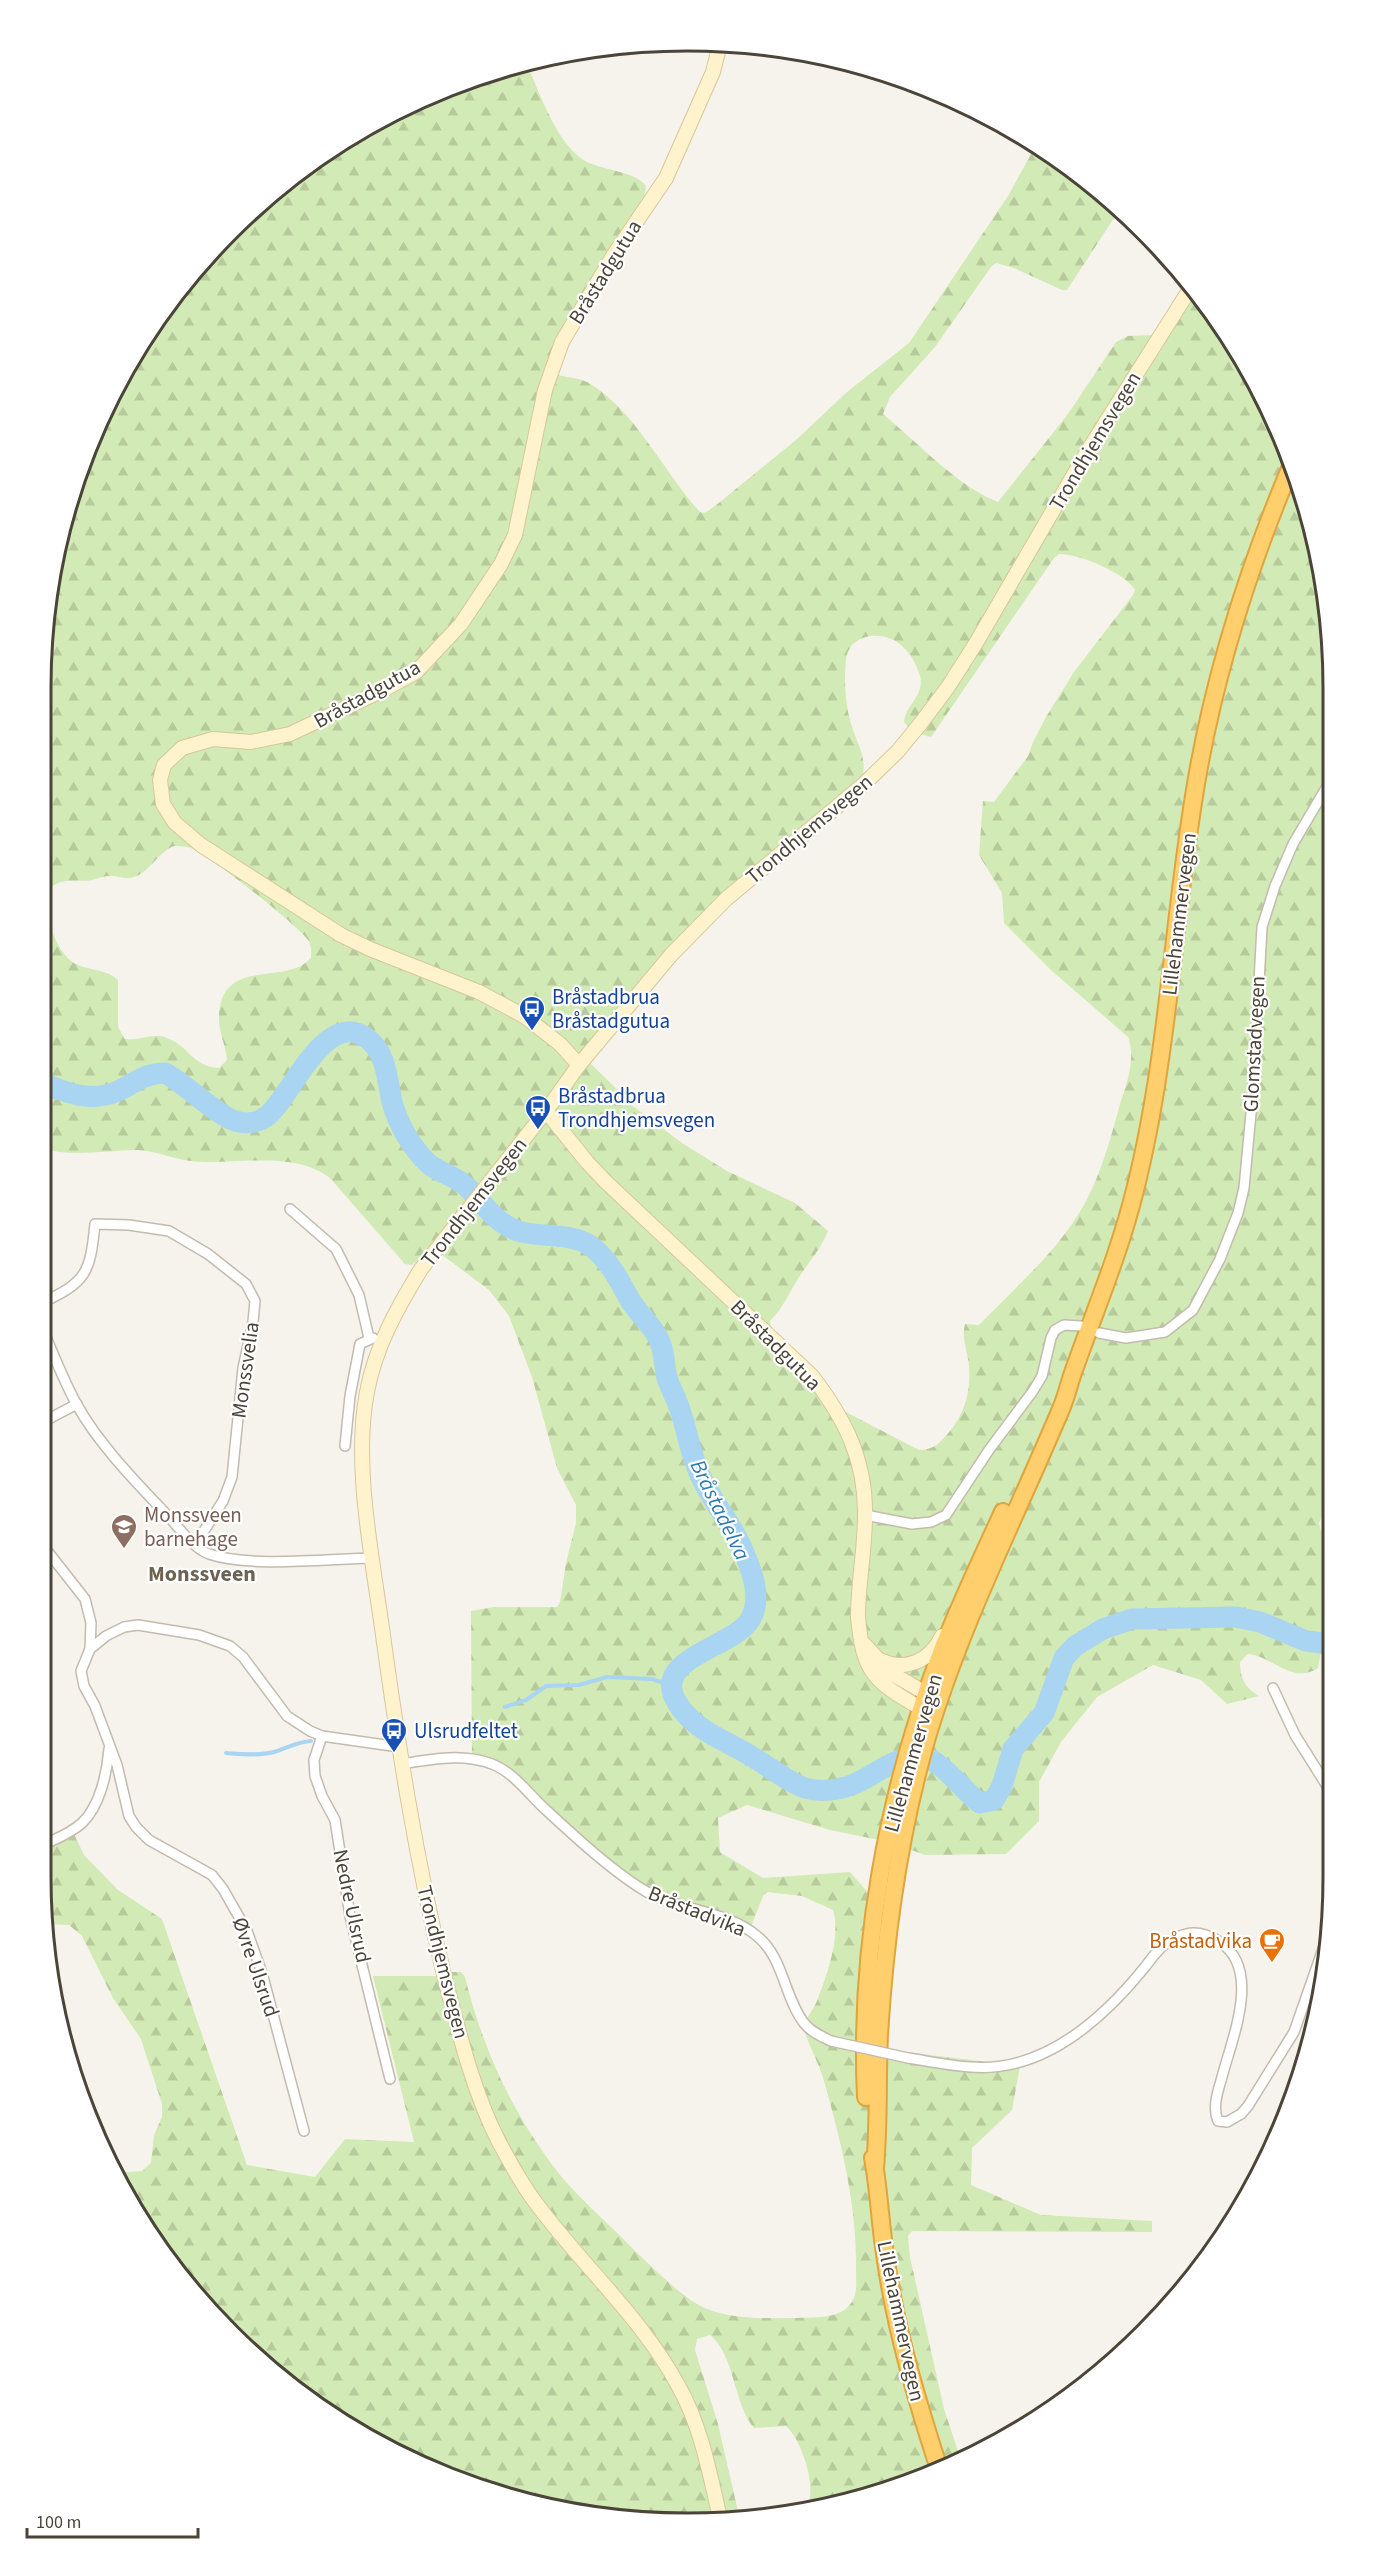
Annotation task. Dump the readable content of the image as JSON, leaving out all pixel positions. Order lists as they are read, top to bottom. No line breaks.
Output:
{"streets":{"highway":["Lillehammervegen"],"main road":["Bråstadgutua","Trondhjemsvegen"],"street":["Glomstadvegen","Monssvelia","Nedre Ulsrud","Bråstadvika","Øvre Ulsrud"]},"crossings":[["Bråstadgutua","Trondhjemsvegen"],["Bråstadgutua","Lillehammervegen"],["Trondhjemsvegen","Bråstadvika"]],"districts":["Monssveen"],"water":["Bråstadelva"],"places":{"bus stop":["Bråstadbrua Bråstadgutua","Bråstadbrua Trondhjemsvegen","Ulsrudfeltet"],"school or university":["Monssveen barnehage"],"cafe":["Bråstadvika"]},"scale_bar":"100 m"}
